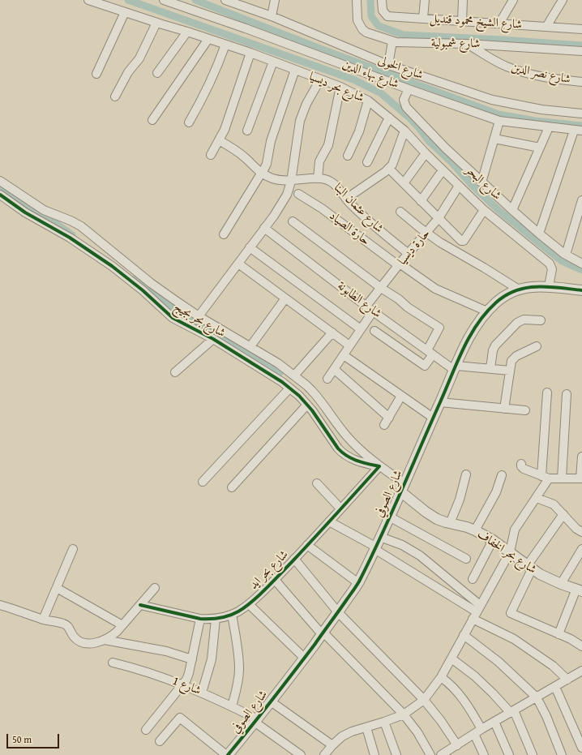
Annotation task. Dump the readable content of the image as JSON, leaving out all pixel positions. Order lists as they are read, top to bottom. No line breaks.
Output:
{"streets":{"street":["شارع الشيخ محمود قنديل","شارع شمبولية","شارع الخولى","شارع نصر الدين","شارع بهاء الدين","شارع بحر ديسيا","شارع البحر","شارع عثمان البنا","حارة الصياد","حارة ديسيا","شارع الطابونة","شارع بحر بجيج","شارع الصوفي","شارع بحر الخفاف","شارع بحر ايد","شارع 1"]},"crossings":[["شارع شمبولية","شارع نصر الدين"],["شارع بهاء الدين","شارع البحر"],["شارع بحر ديسيا","حارة ديسيا"],["شارع بحر ديسيا","شارع الصوفي"],["شارع عثمان البنا","حارة ديسيا"],["حارة الصياد","حارة ديسيا"],["حارة الصياد","شارع الصوفي"],["حارة ديسيا","شارع الطابونة"],["شارع الطابونة","شارع الصوفي"],["شارع بحر بجيج","شارع الصوفي"],["شارع بحر بجيج","شارع بحر الخفاف"],["شارع بحر بجيج","شارع بحر ايد"],["شارع الصوفي","شارع بحر الخفاف"],["شارع الصوفي","شارع 1"]],"scale_bar":"50 m"}
